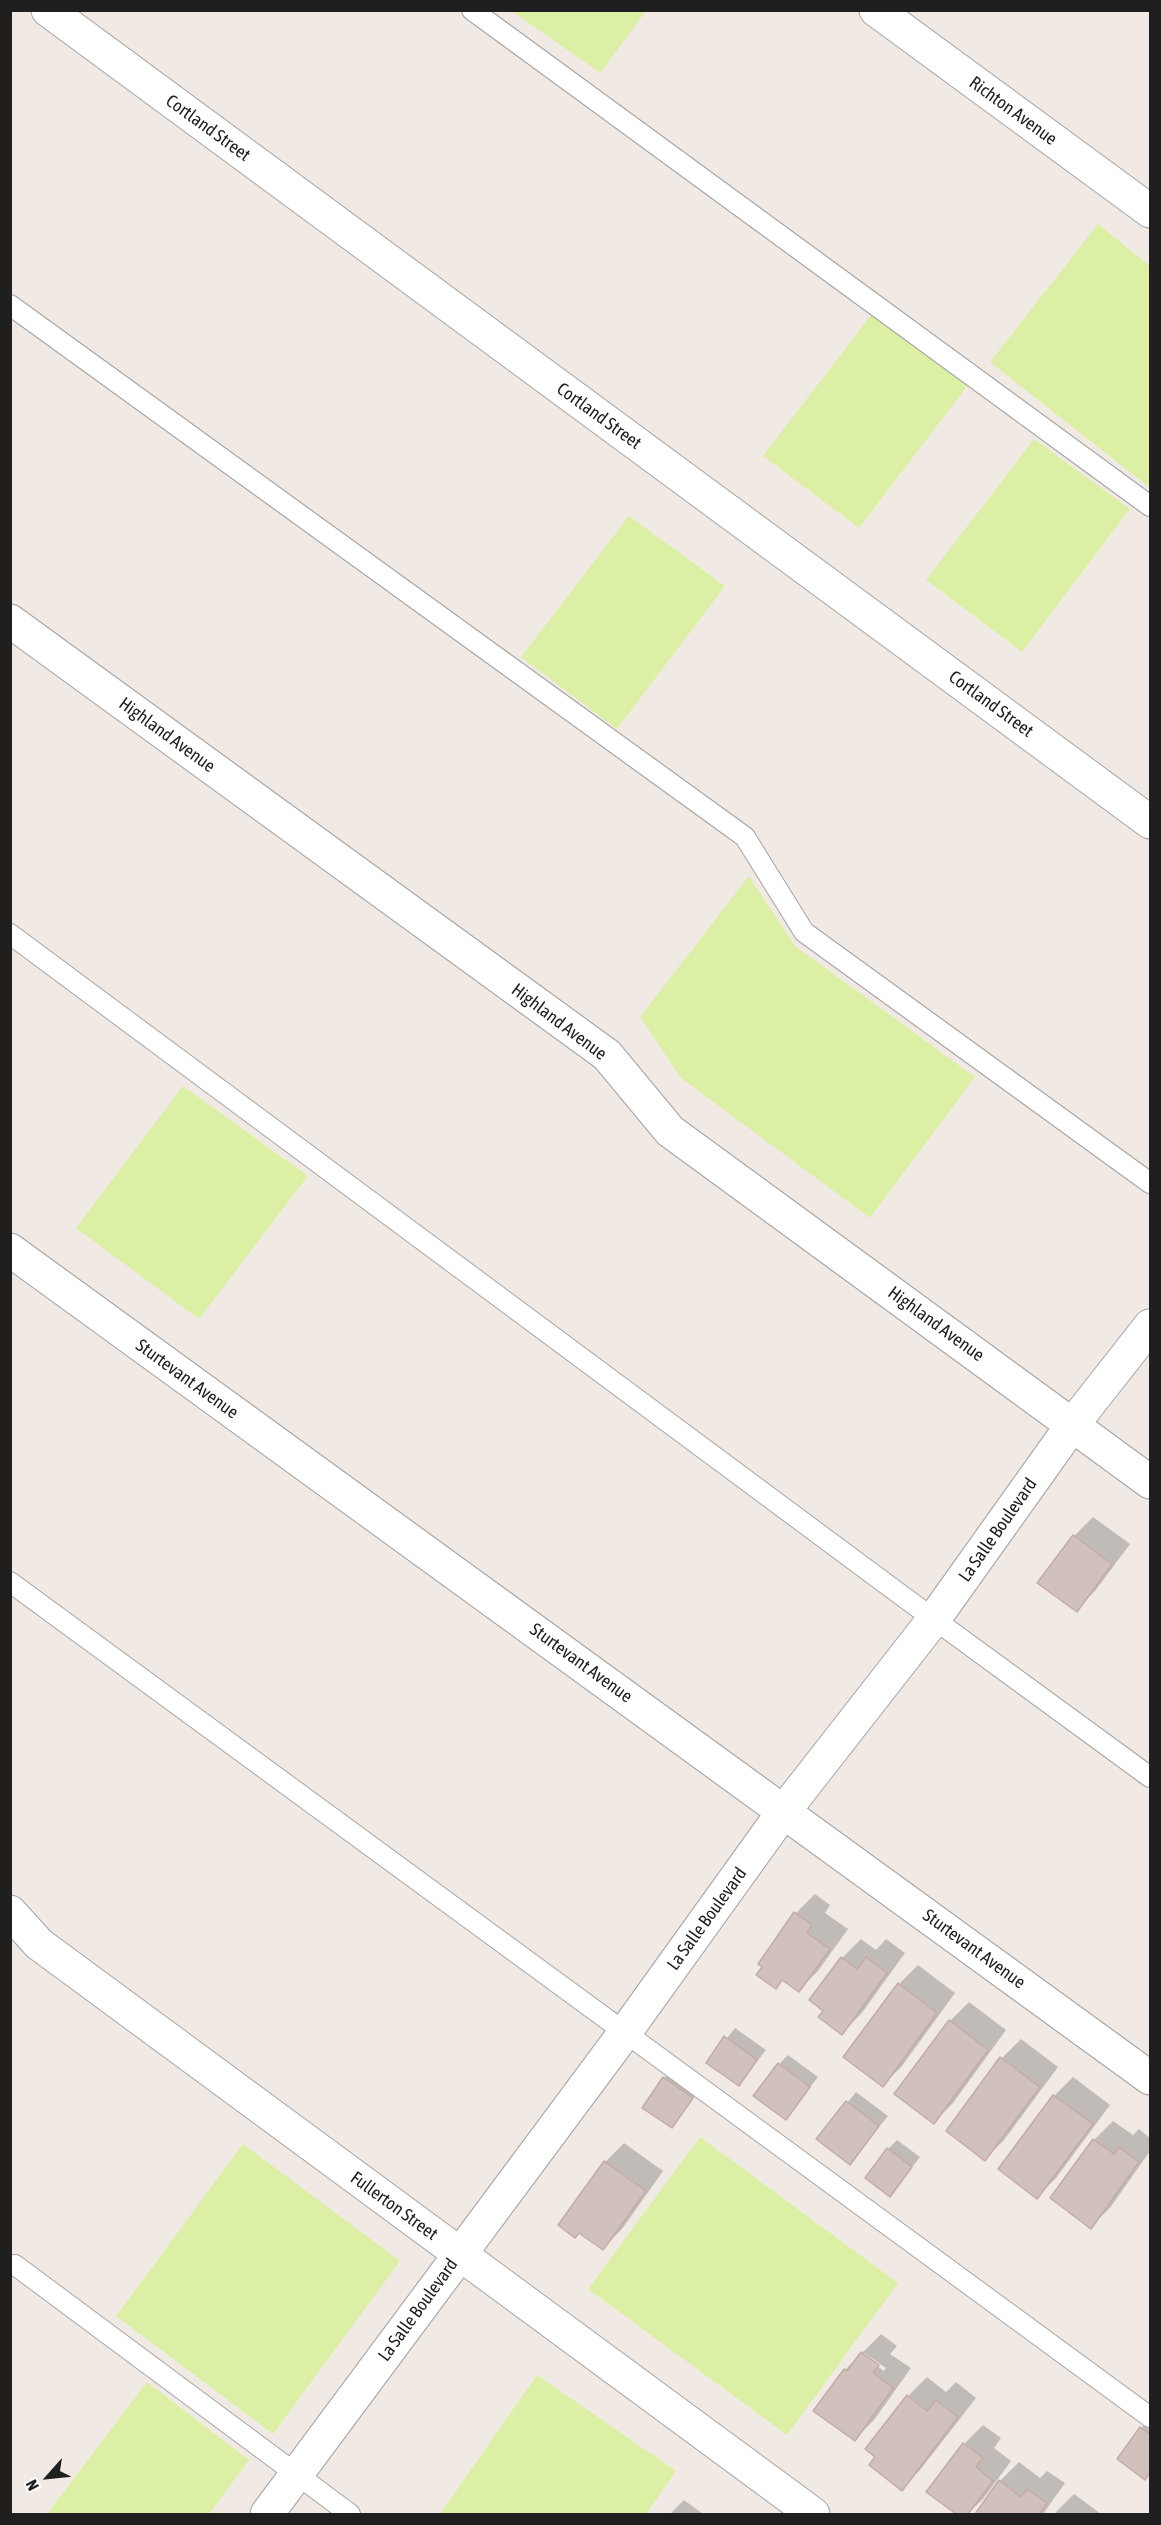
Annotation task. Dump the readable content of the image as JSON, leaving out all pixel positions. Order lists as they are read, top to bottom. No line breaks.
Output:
{"streets":{"street":["Richton Avenue","Cortland Street","Highland Avenue","Sturtevant Avenue","La Salle Boulevard","Fullerton Street"]},"crossings":[["Highland Avenue","La Salle Boulevard"],["Sturtevant Avenue","La Salle Boulevard"],["La Salle Boulevard","Fullerton Street"]],"north":"bottom left"}
